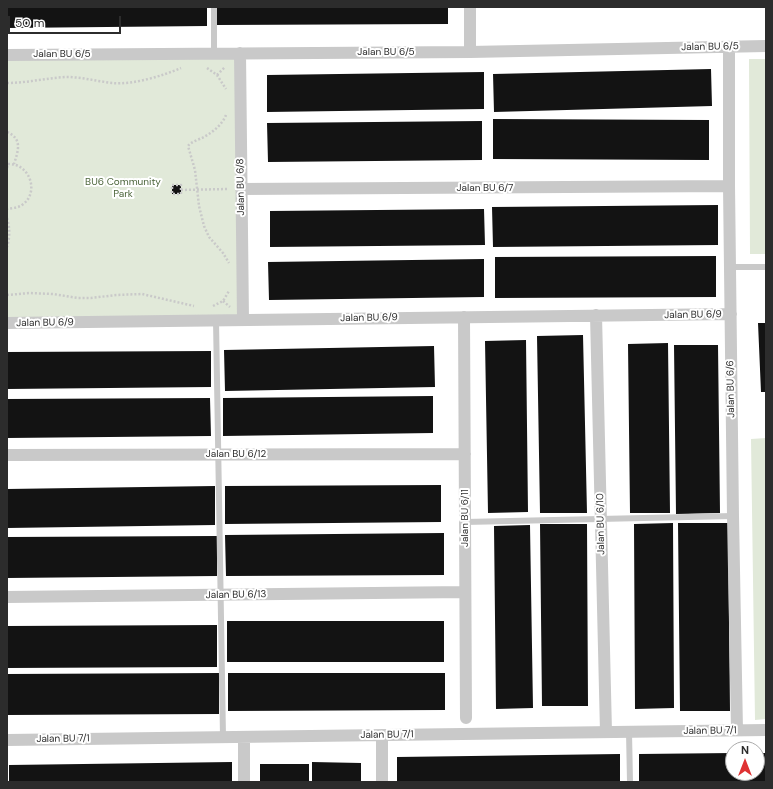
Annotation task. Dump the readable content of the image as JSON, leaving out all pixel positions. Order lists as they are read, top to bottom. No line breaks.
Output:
{"streets":{"street":["Jalan BU 6/5","Jalan BU 6/8","Jalan BU 6/7","Jalan BU 6/9","Jalan BU 6/6","Jalan BU 6/12","Jalan BU 6/11","Jalan BU 6/10","Jalan BU 6/13","Jalan BU 7/1"]},"crossings":[["Jalan BU 6/5","Jalan BU 6/8"],["Jalan BU 6/5","Jalan BU 6/6"],["Jalan BU 6/8","Jalan BU 6/7"],["Jalan BU 6/8","Jalan BU 6/9"],["Jalan BU 6/7","Jalan BU 6/6"],["Jalan BU 6/9","Jalan BU 6/6"],["Jalan BU 6/9","Jalan BU 6/11"],["Jalan BU 6/9","Jalan BU 6/10"],["Jalan BU 6/6","Jalan BU 7/1"],["Jalan BU 6/12","Jalan BU 6/11"],["Jalan BU 6/11","Jalan BU 6/13"],["Jalan BU 6/10","Jalan BU 7/1"]],"parks":["BU6 Community Park"],"scale_bar":"50 m","north":"top"}
